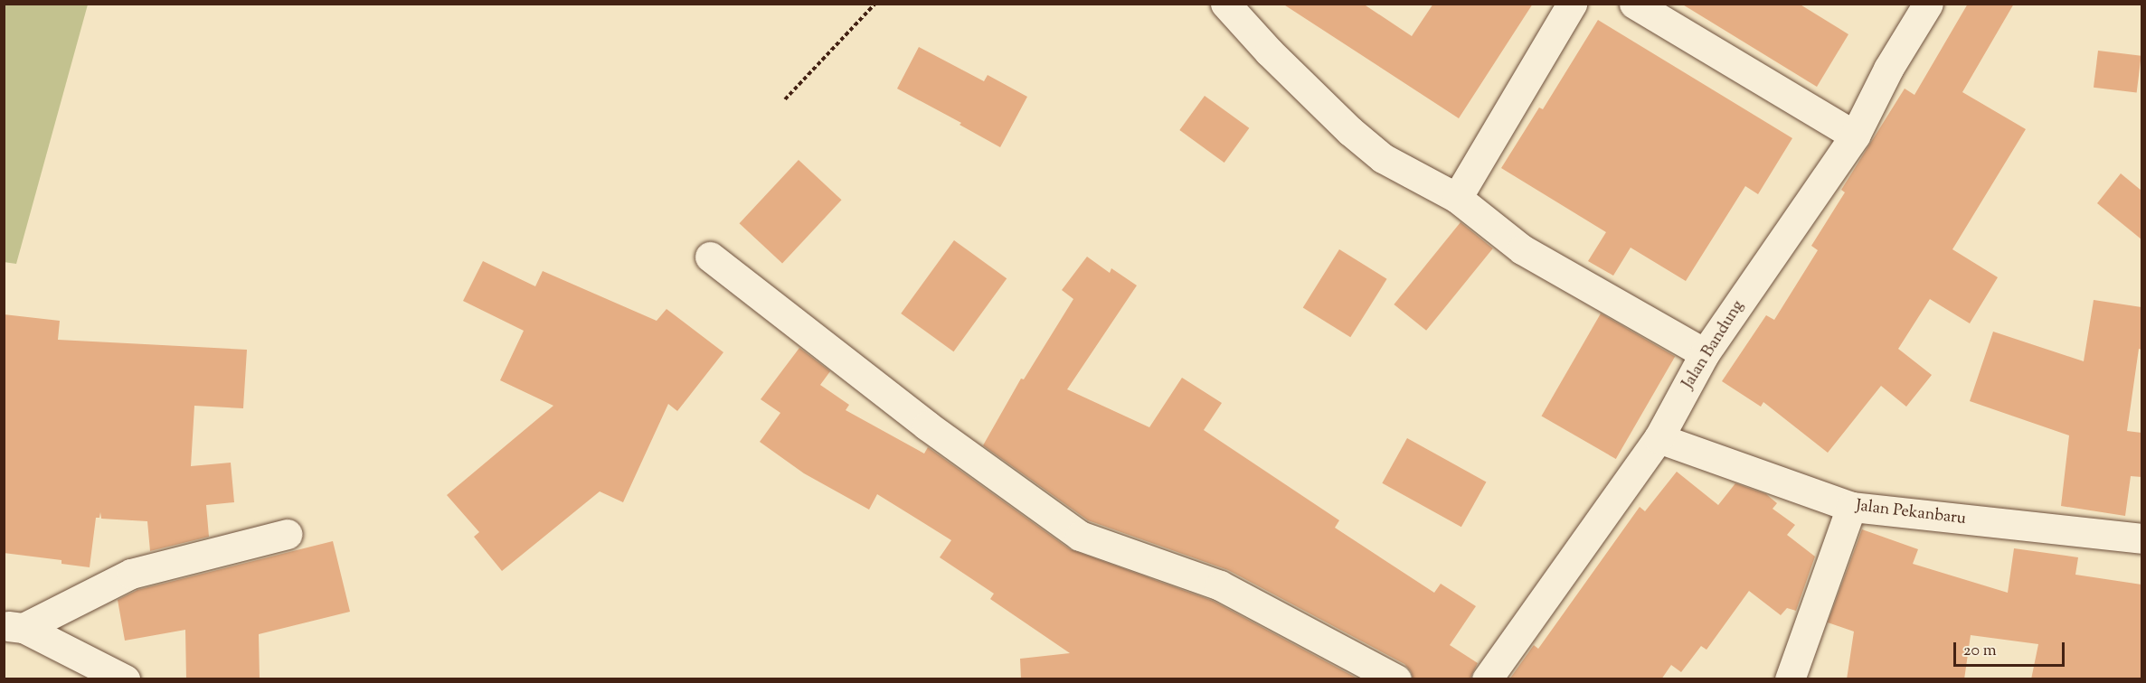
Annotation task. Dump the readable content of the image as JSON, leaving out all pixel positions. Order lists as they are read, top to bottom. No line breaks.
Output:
{"streets":{"street":["Jalan Bandung","Jalan Pekanbaru"]},"crossings":[["Jalan Bandung","Jalan Pekanbaru"]],"scale_bar":"20 m"}
